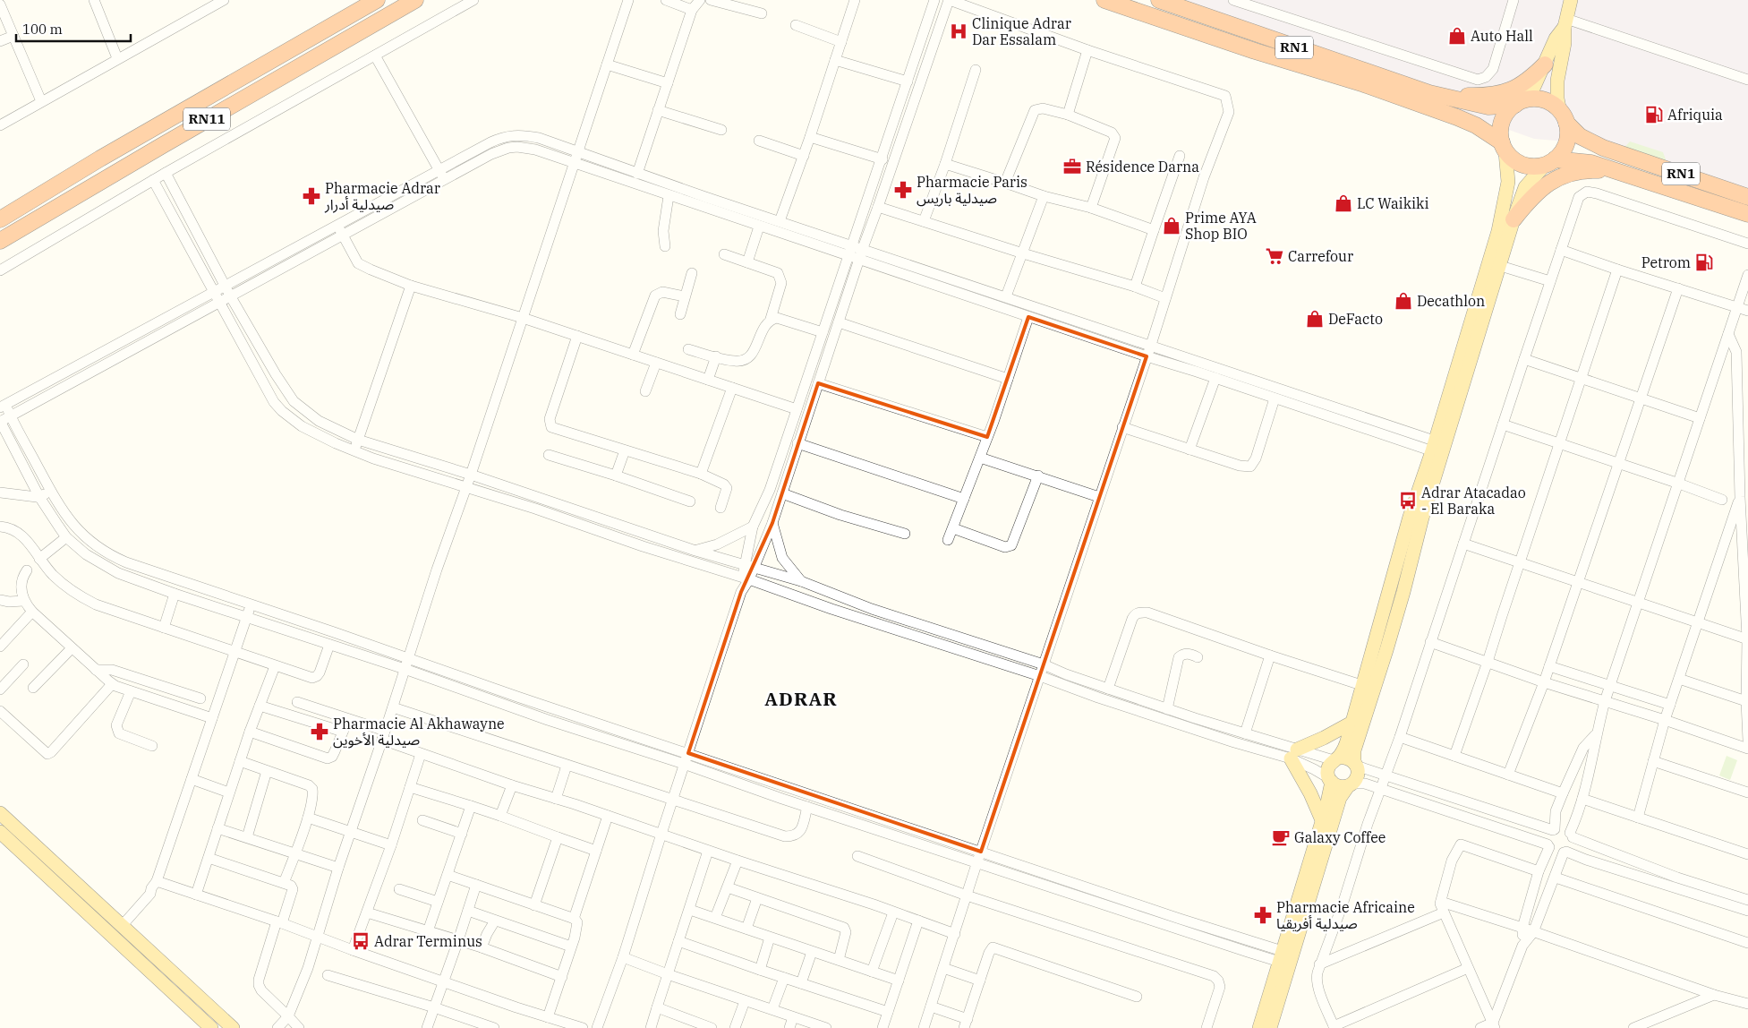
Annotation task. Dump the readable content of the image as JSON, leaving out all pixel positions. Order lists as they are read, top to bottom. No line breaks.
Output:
{"streets":{"highway":["RN1","RN11"]},"districts":["ADRAR"],"places":{"hospital":["Clinique Adrar Dar Essalam"],"shop":["Auto Hall","LC Waikiki","Prime AYA Shop BIO","Decathlon","DeFacto"],"fuel station":["Afriquia","Petrom"],"office":["Résidence Darna"],"pharmacy":["Pharmacie Paris صيدلية باريس","Pharmacie Adrar صيدلية أدرار","Pharmacie Al Akhawayne صيدلية الأخوين","Pharmacie Africaine صيدلية أفريقيا"],"supermarket":["Carrefour"],"bus stop":["Adrar Atacadao - El Baraka","Adrar Terminus"],"cafe":["Galaxy Coffee"]},"scale_bar":"100 m"}
